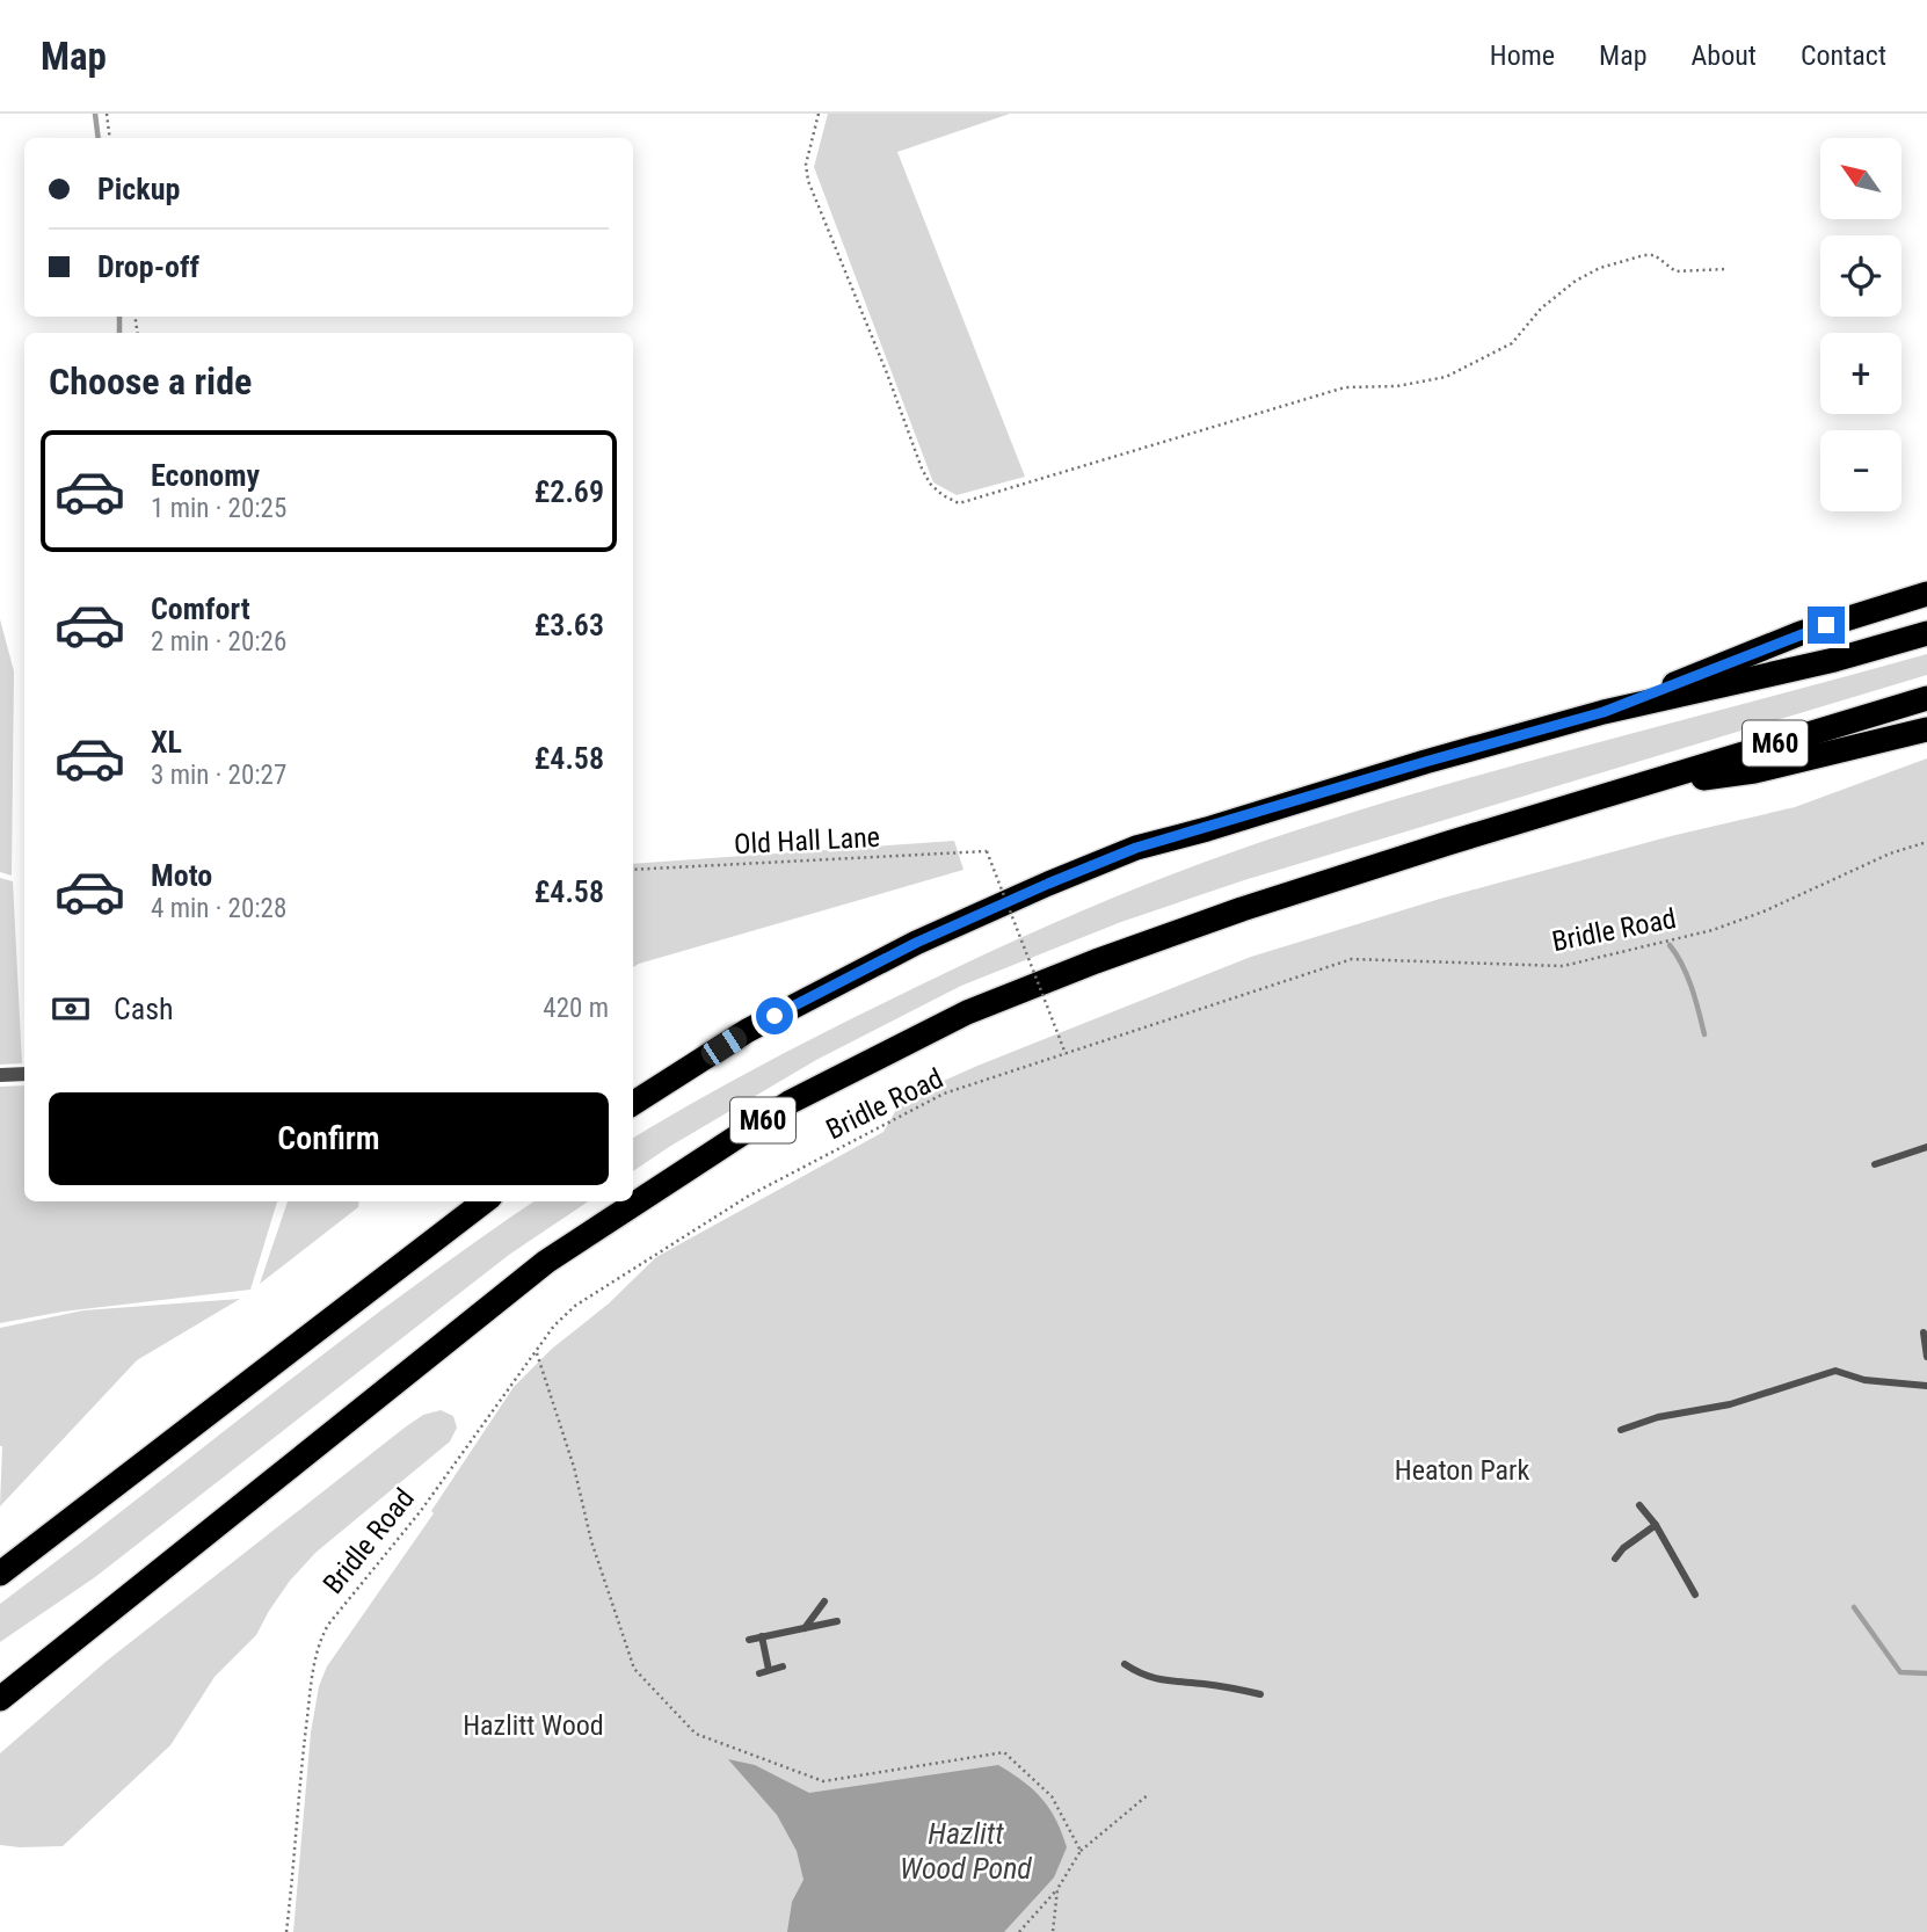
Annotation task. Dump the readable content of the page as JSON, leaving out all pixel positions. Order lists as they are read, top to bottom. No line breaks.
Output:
{"streets":{"highway":["M60"],"path":["Old Hall Lane","Bridle Road"]},"crossings":[["Old Hall Lane","Bridle Road"]],"water":["Hazlitt Wood Pond"],"parks":["Heaton Park","Hazlitt Wood"],"north":"top left","page":{"header":"Map","nav":["Home","Map","About","Contact"],"map_buttons":["+","−"],"banner":["Pickup","Drop-off"],"heading":"Choose a ride","list":[{"name":"Economy","note":"1 min · 20:25","value":"£2.69"},{"name":"Comfort","note":"2 min · 20:26","value":"£3.63"},{"name":"XL","note":"3 min · 20:27","value":"£4.58"},{"name":"Moto","note":"4 min · 20:28","value":"£4.58"}],"pay":["Cash","420 m"],"buttons":"Confirm"}}
